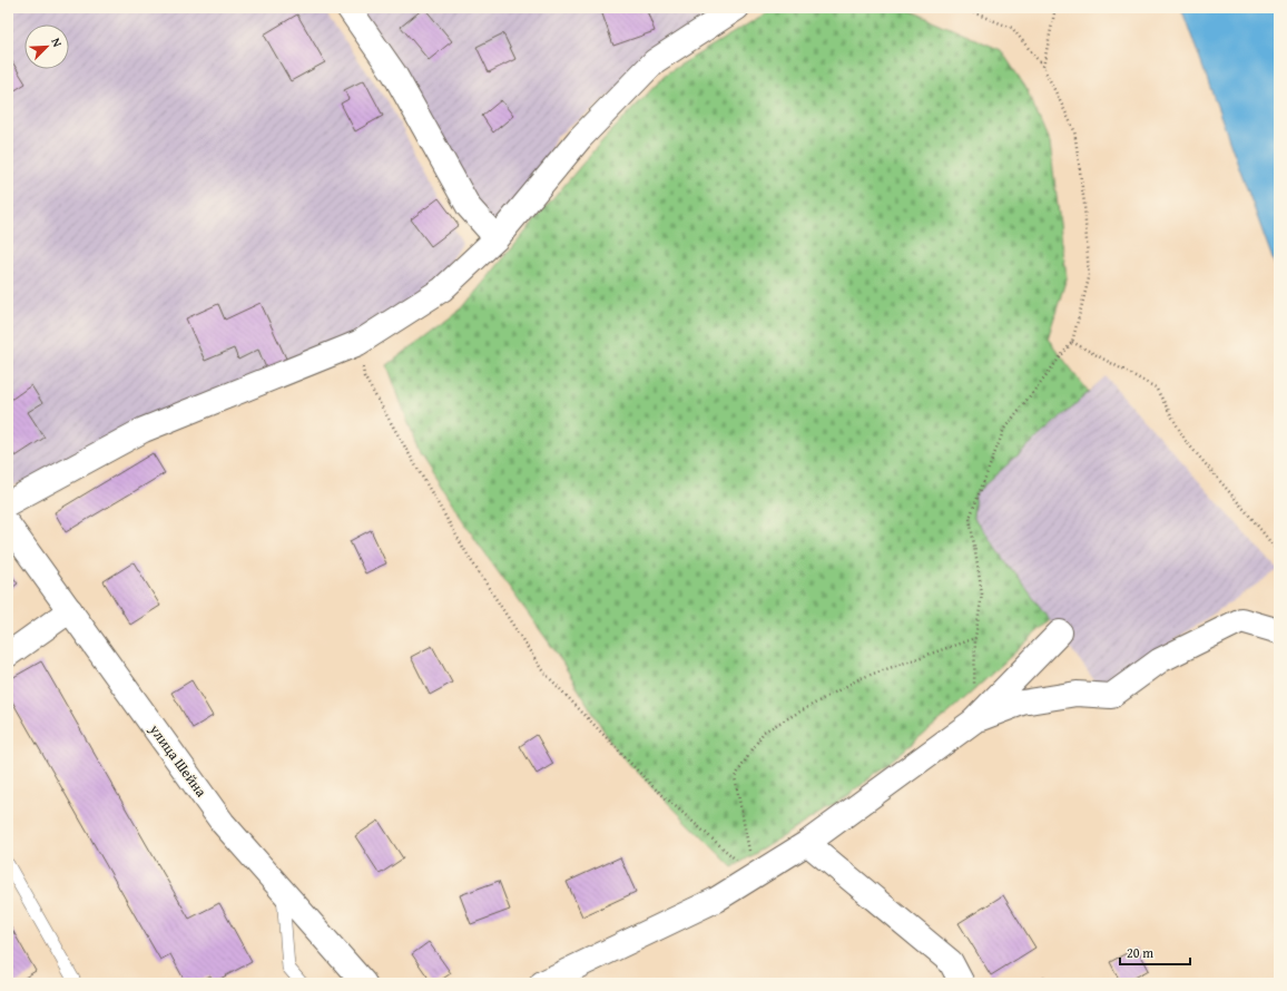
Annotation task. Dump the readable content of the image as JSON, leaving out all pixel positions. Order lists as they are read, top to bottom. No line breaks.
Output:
{"streets":{"street":["улица Шейна"]},"scale_bar":"20 m","north":"top right"}
